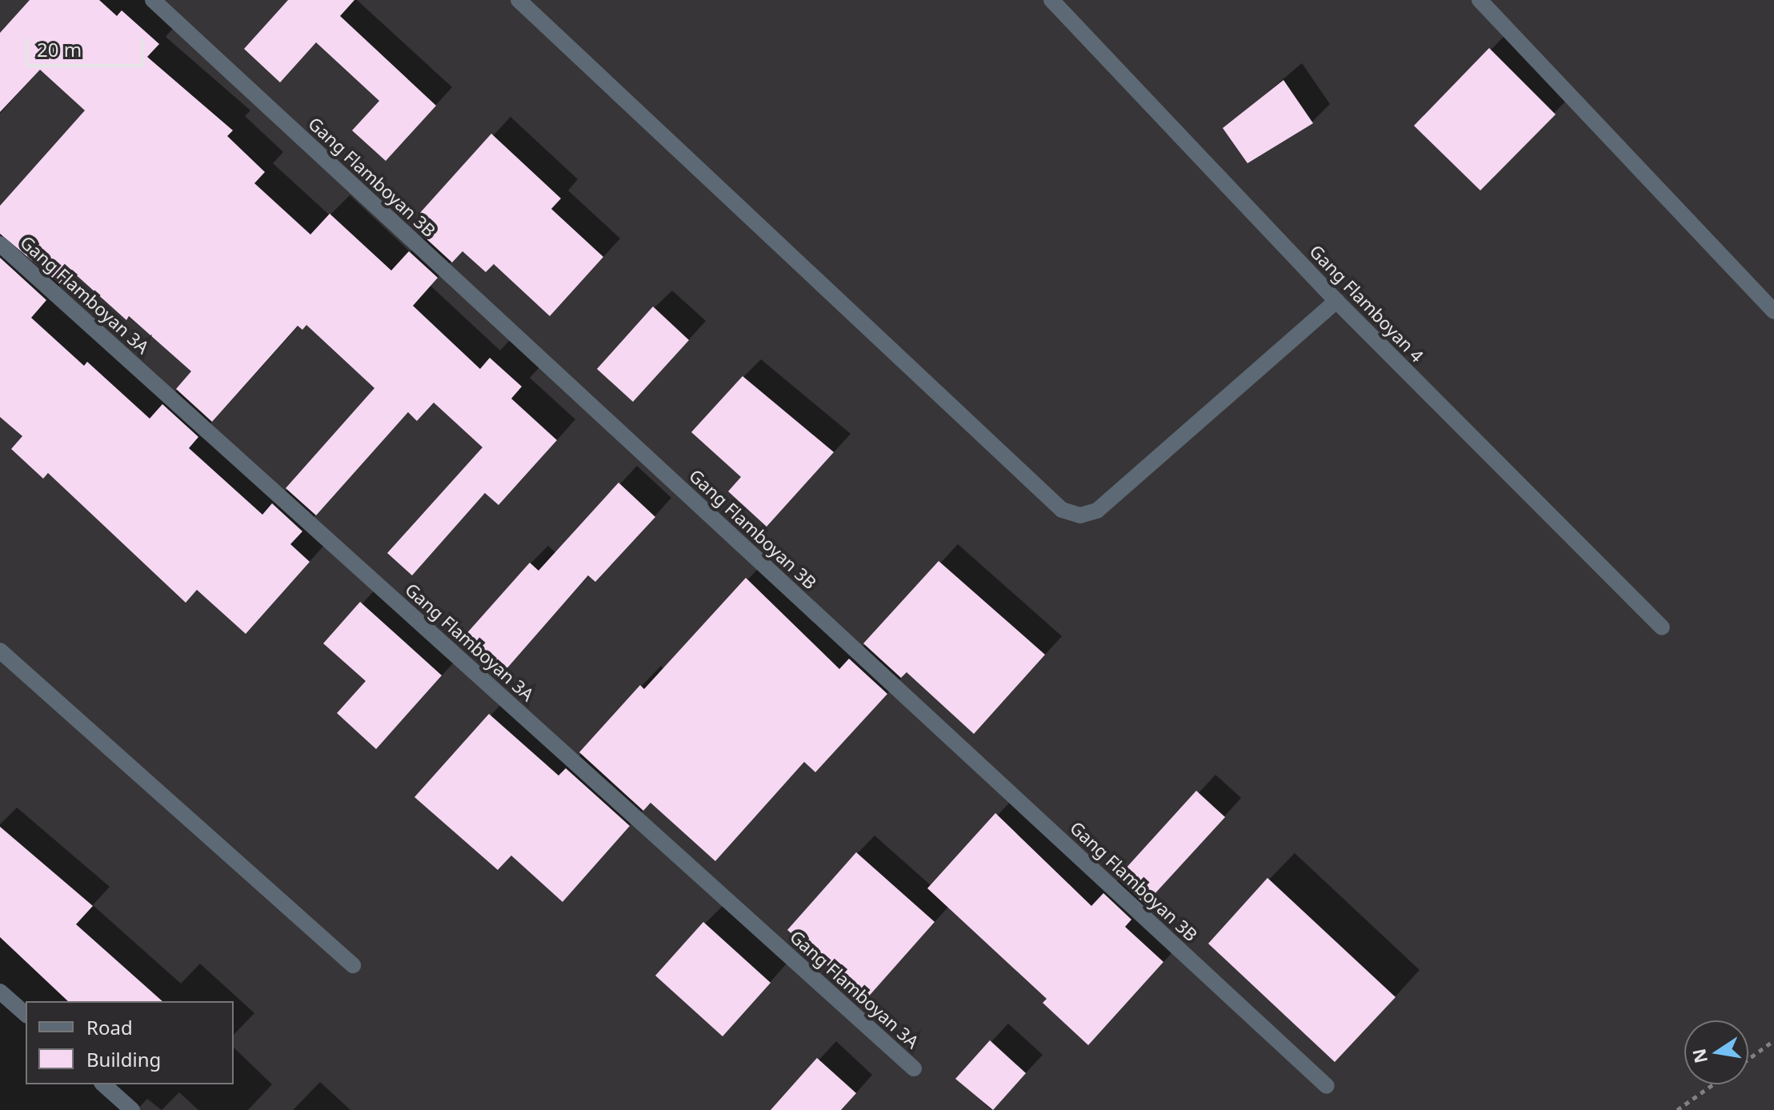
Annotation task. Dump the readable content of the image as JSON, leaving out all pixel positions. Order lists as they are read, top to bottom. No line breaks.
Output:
{"streets":{"street":["Gang Flamboyan 3B","Gang Flamboyan 3A","Gang Flamboyan 4"]},"legend":["Road","Building"],"scale_bar":"20 m","north":"left"}
